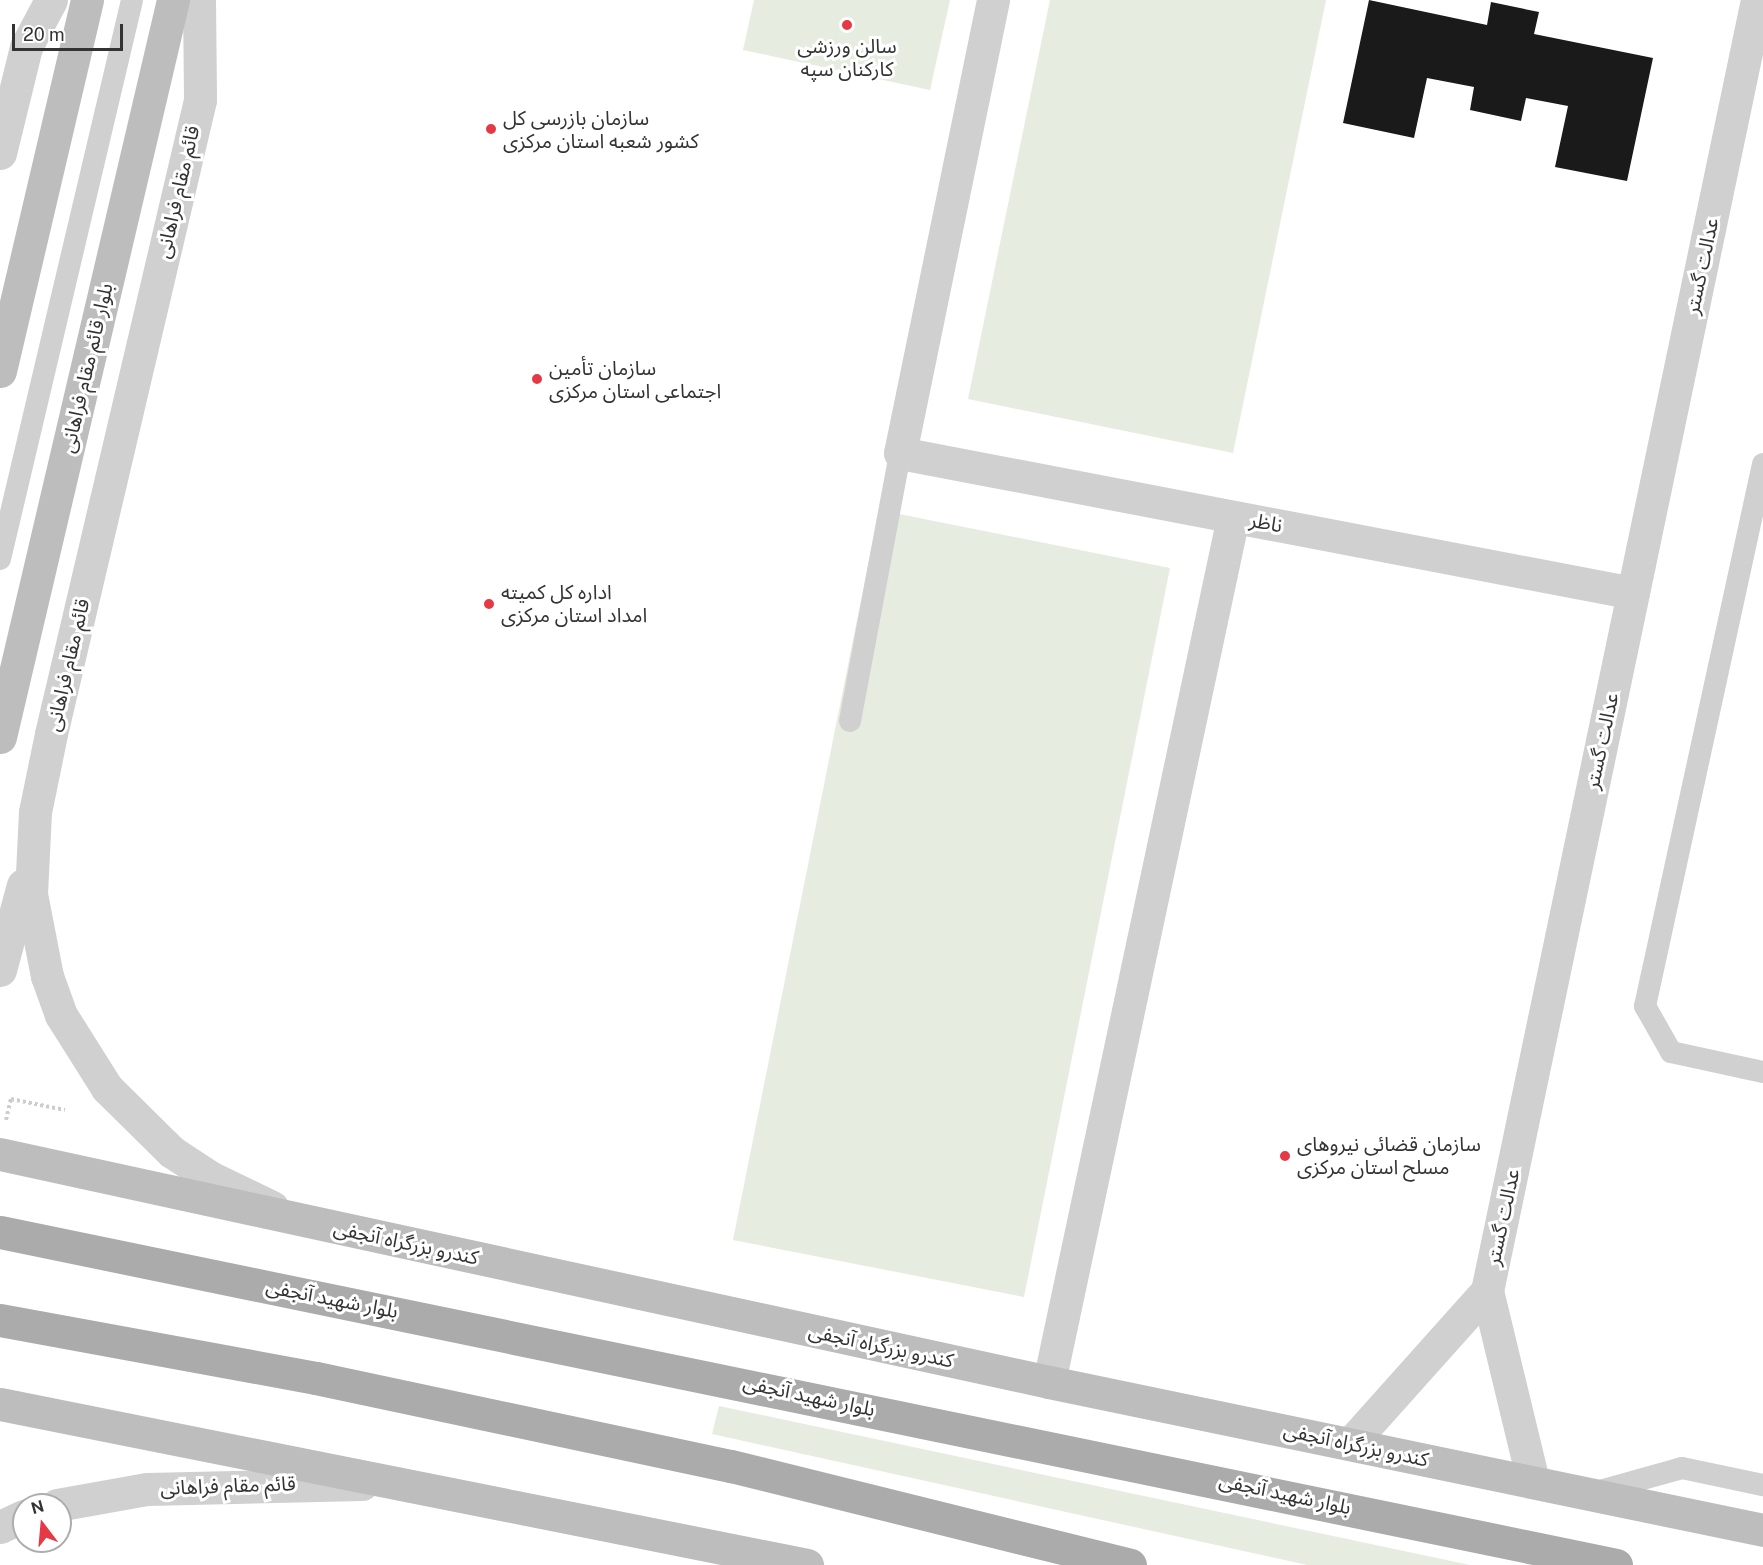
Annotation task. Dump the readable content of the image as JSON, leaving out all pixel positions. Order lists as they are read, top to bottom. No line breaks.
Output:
{"streets":{"main road":["بلوار قائم مقام فراهانی","کندرو بزرگراه آنجفی","بلوار شهید آنجفی"],"street":["قائم مقام فراهانی","عدالت گستر","ناظر"]},"crossings":[["قائم مقام فراهانی","کندرو بزرگراه آنجفی"],["عدالت گستر","ناظر"],["عدالت گستر","کندرو بزرگراه آنجفی"]],"places":["سالن ورزشی کارکنان سپه","سازمان بازرسی کل کشور شعبه استان مرکزی","سازمان تأمین اجتماعی استان مرکزی","اداره کل کمیته امداد استان مرکزی","سازمان قضائی نیروهای مسلح استان مرکزی"],"scale_bar":"20 m","north":"top"}
